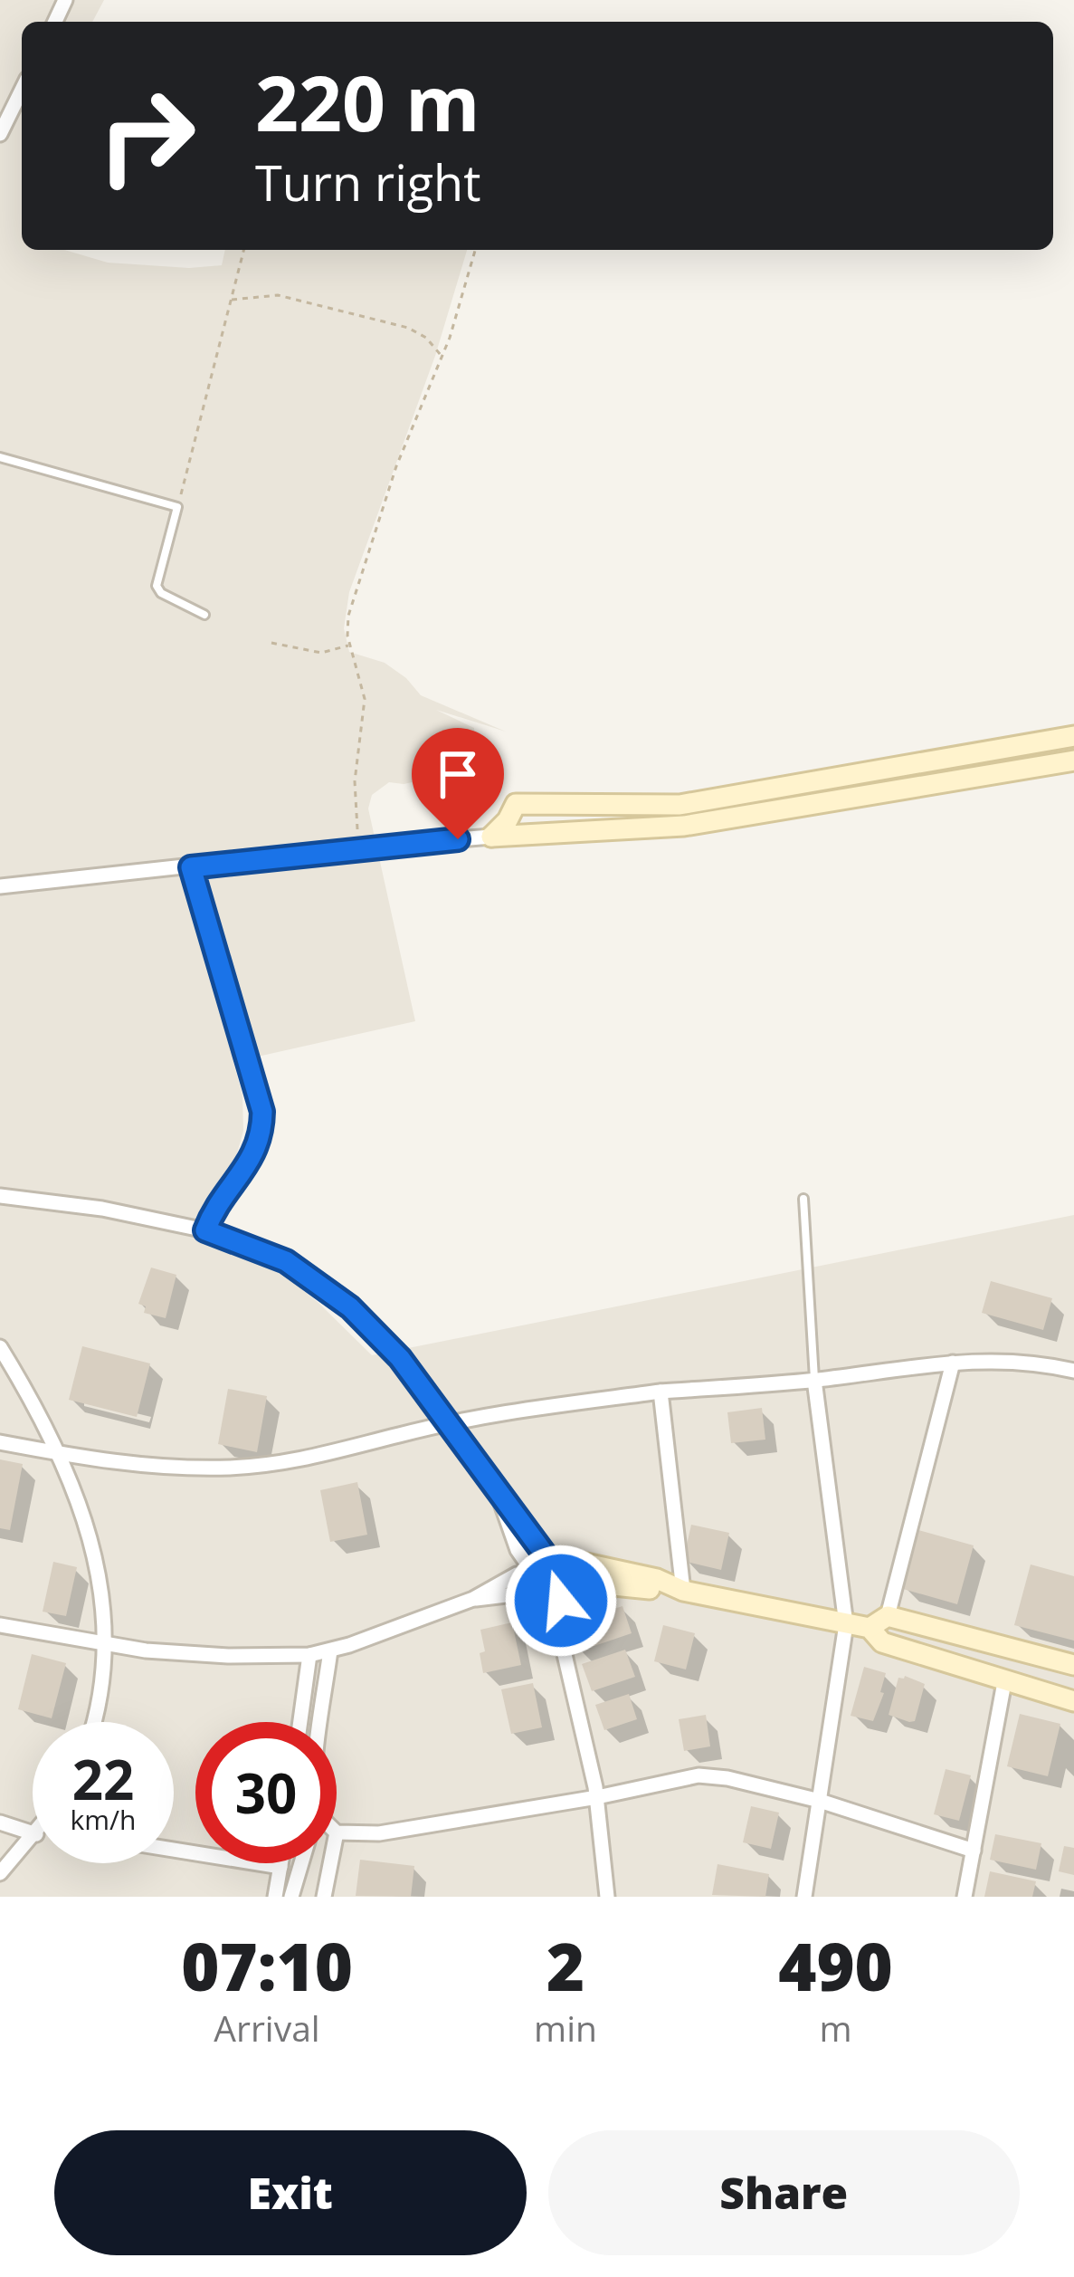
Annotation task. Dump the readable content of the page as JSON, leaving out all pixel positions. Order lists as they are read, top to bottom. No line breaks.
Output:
{"page":{"turn":["220 m","Turn right"],"speed":"22 km/h","limit":"30","eta":["07:10","Arrival","2","min","490","m"],"buttons":["Exit","Share"]}}
